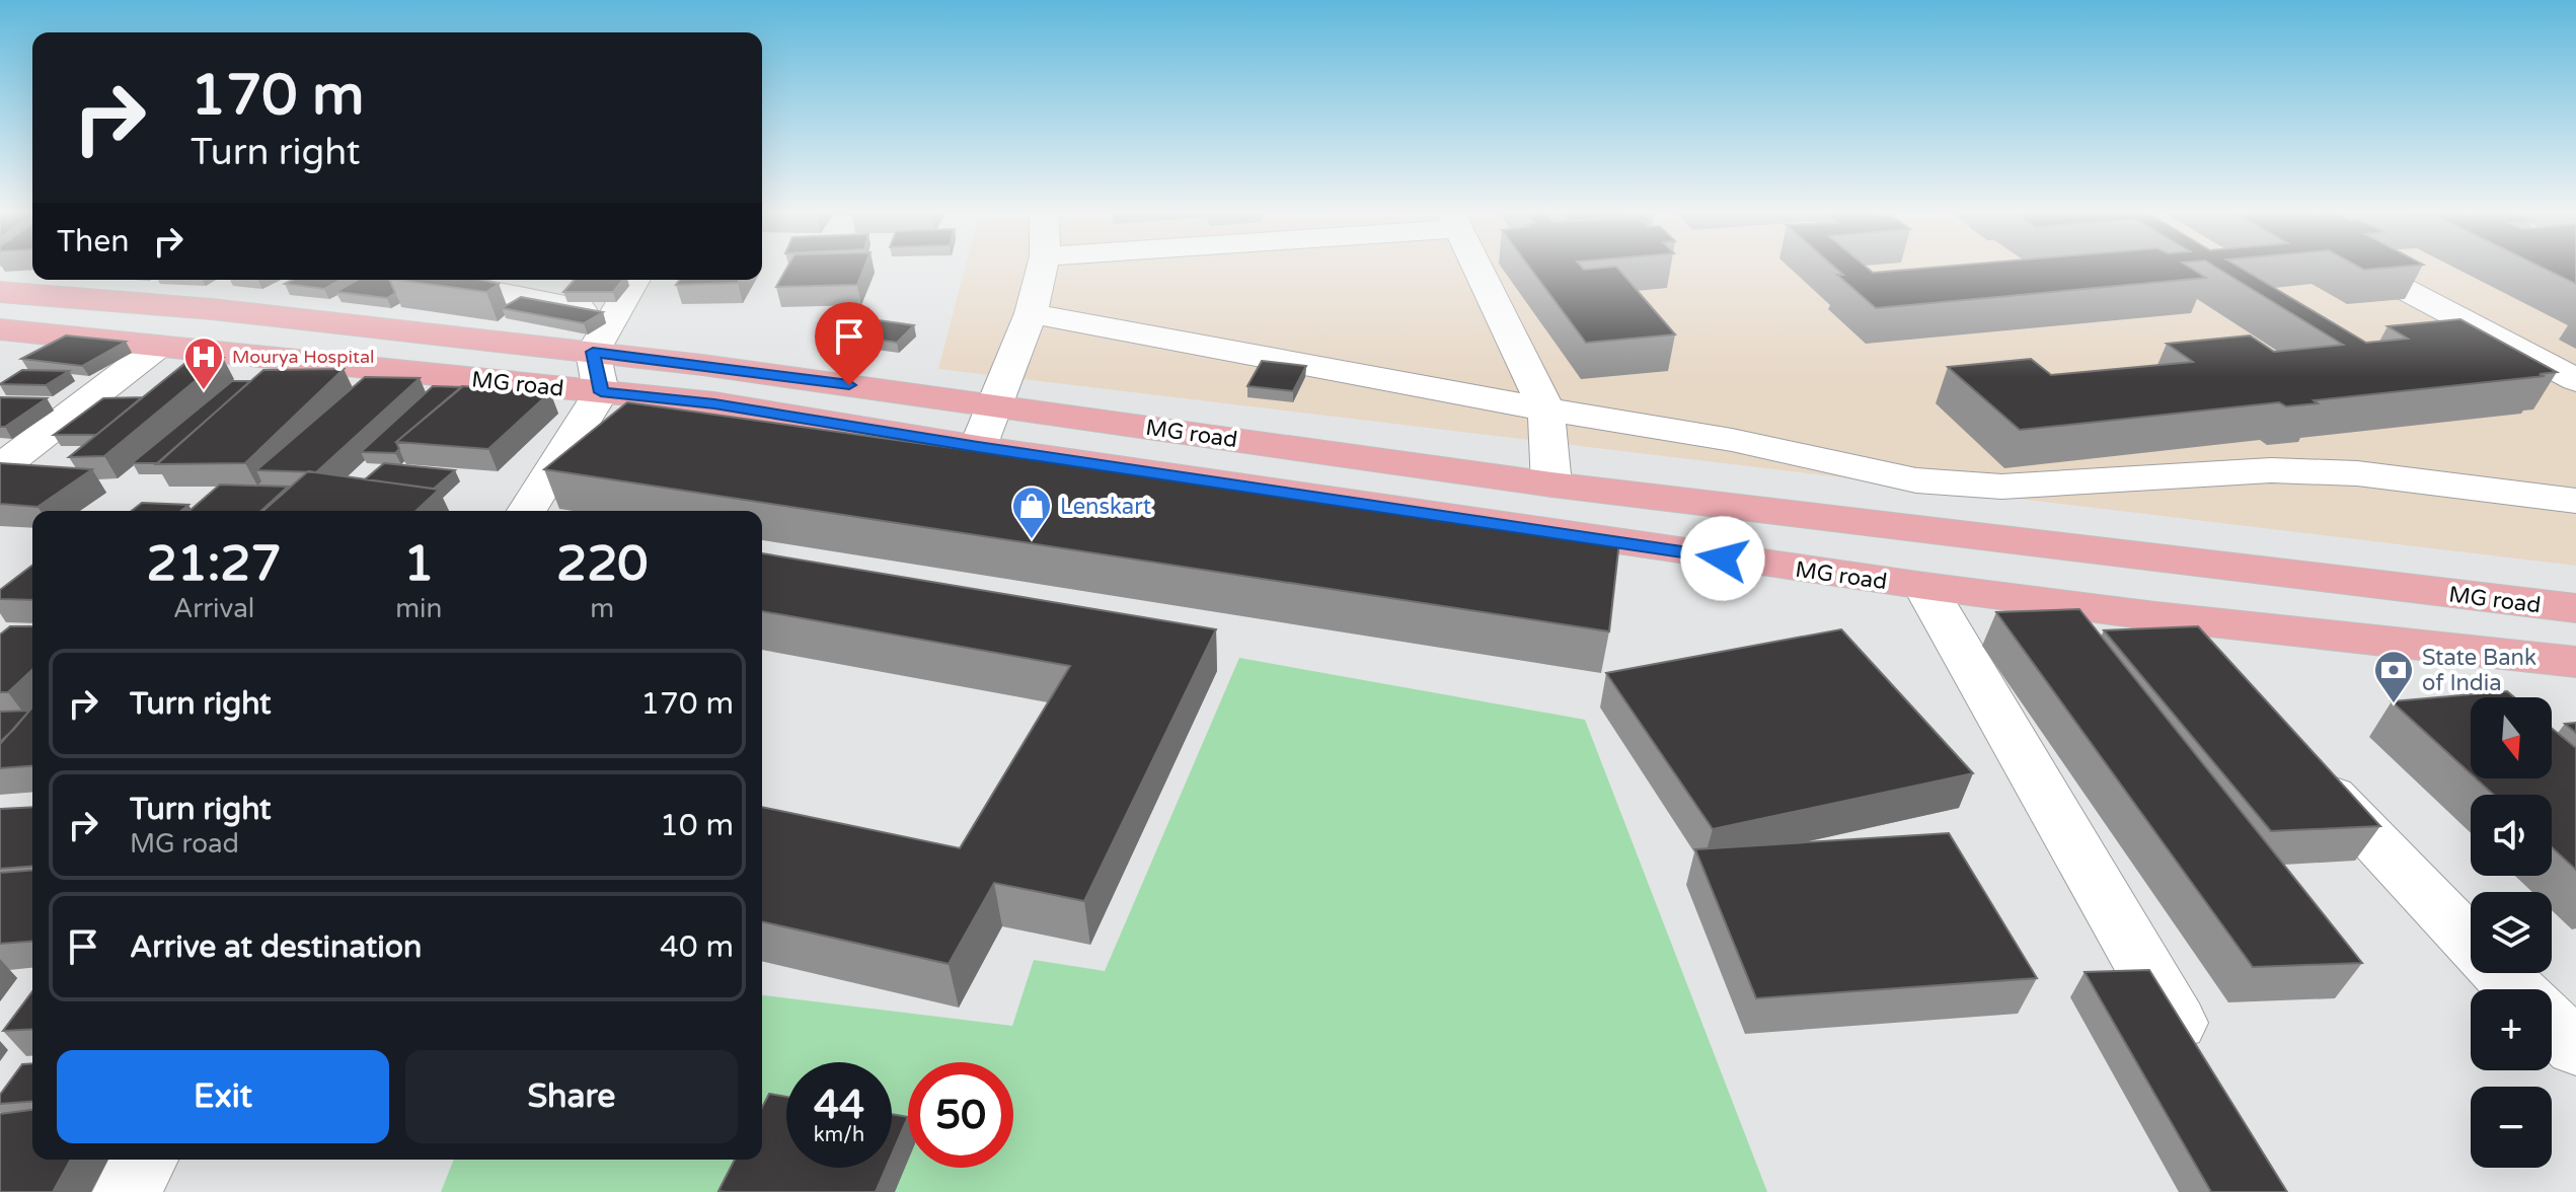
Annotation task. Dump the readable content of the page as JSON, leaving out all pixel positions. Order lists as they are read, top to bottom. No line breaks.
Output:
{"streets":{"main road":["MG road"]},"places":{"hospital":["Mourya Hospital"],"shop":["Lenskart"],"bank":["State Bank of India"]},"north":"bottom","page":{"turn":["170 m","Turn right"],"then":"Then","eta":["21:27","Arrival","1","min","220","m"],"list":[{"name":"Turn right","value":"170 m"},{"name":"Turn right","note":"MG road","value":"10 m"},{"name":"Arrive at destination","value":"40 m"}],"map_buttons":["+","−"],"buttons":["Exit","Share"],"speed":"44 km/h","limit":"50"}}
